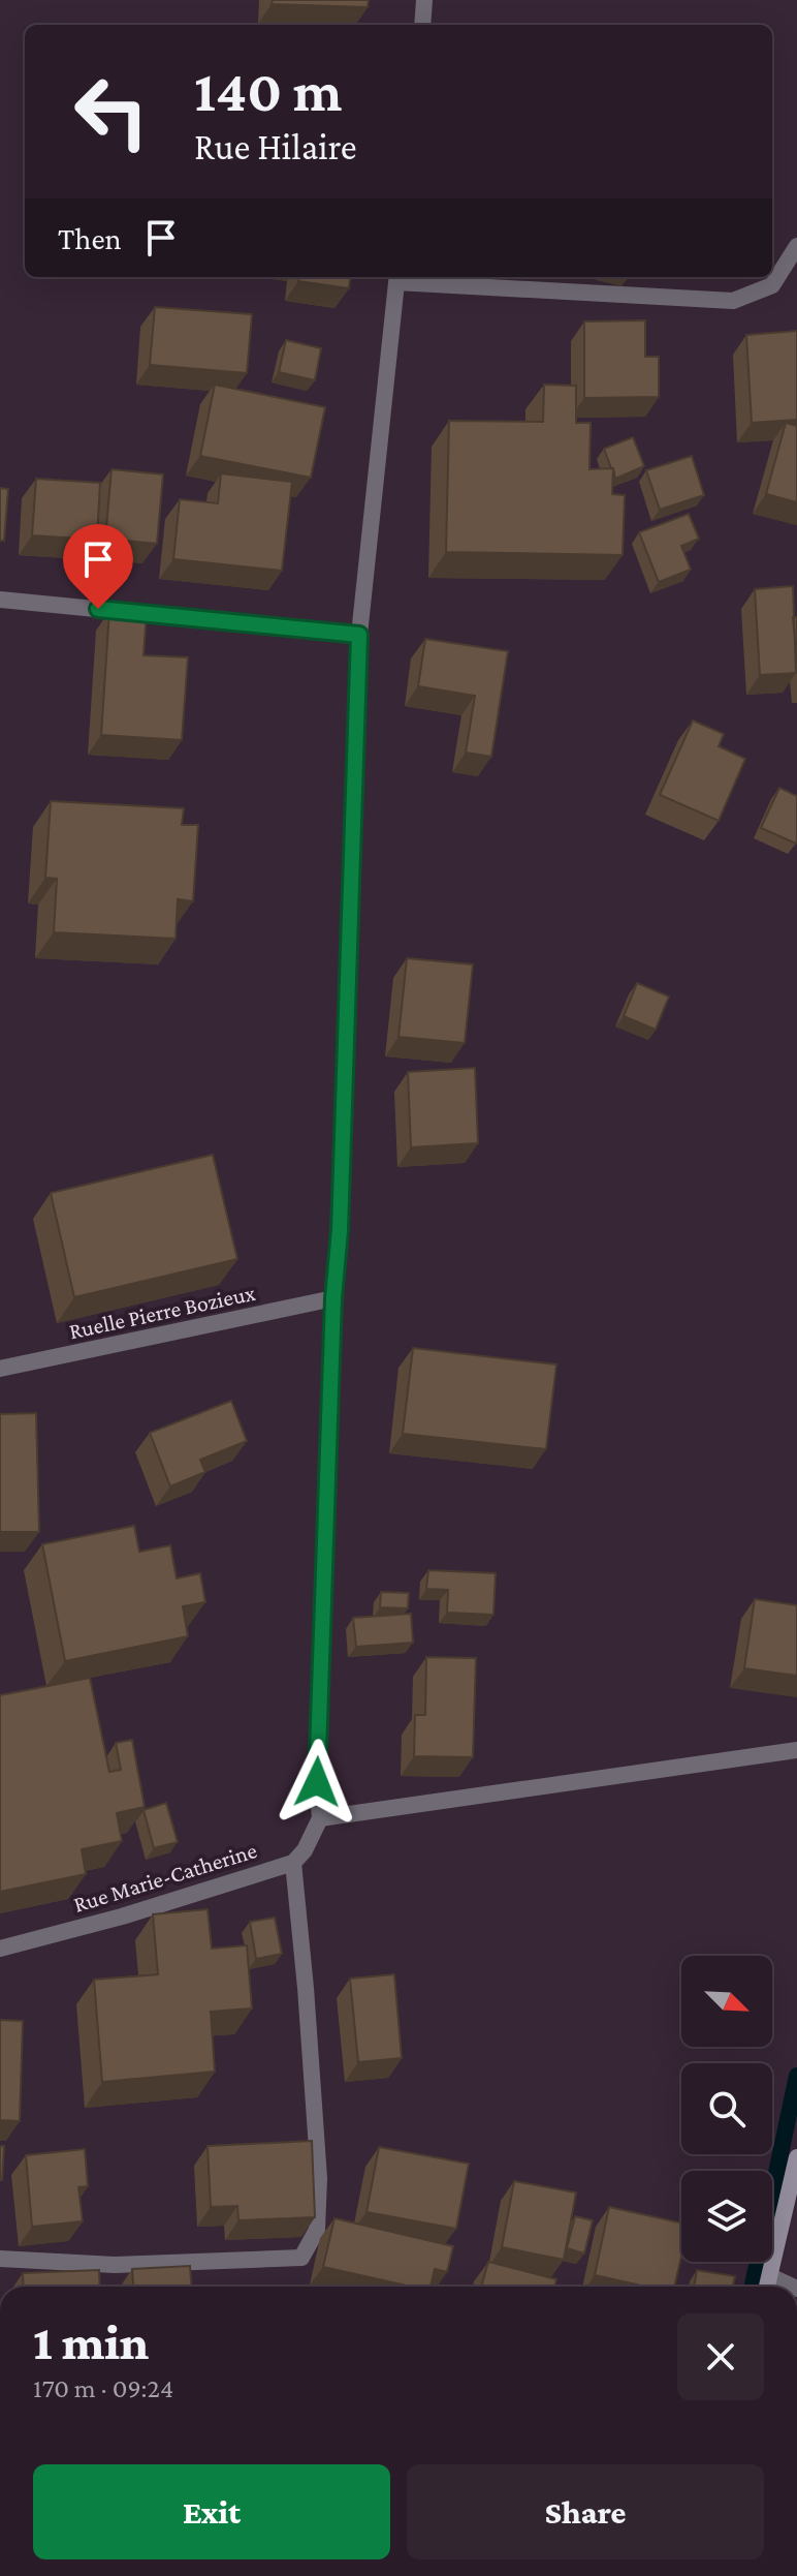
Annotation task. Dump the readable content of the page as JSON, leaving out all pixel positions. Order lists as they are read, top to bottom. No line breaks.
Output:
{"streets":{"street":["Ruelle Pierre Bozieux","Rue Marie-Catherine"]},"north":"bottom right","page":{"turn":["140 m","Rue Hilaire"],"then":"Then","heading":["1 min","170 m · 09:24"],"buttons":["Exit","Share"]}}
